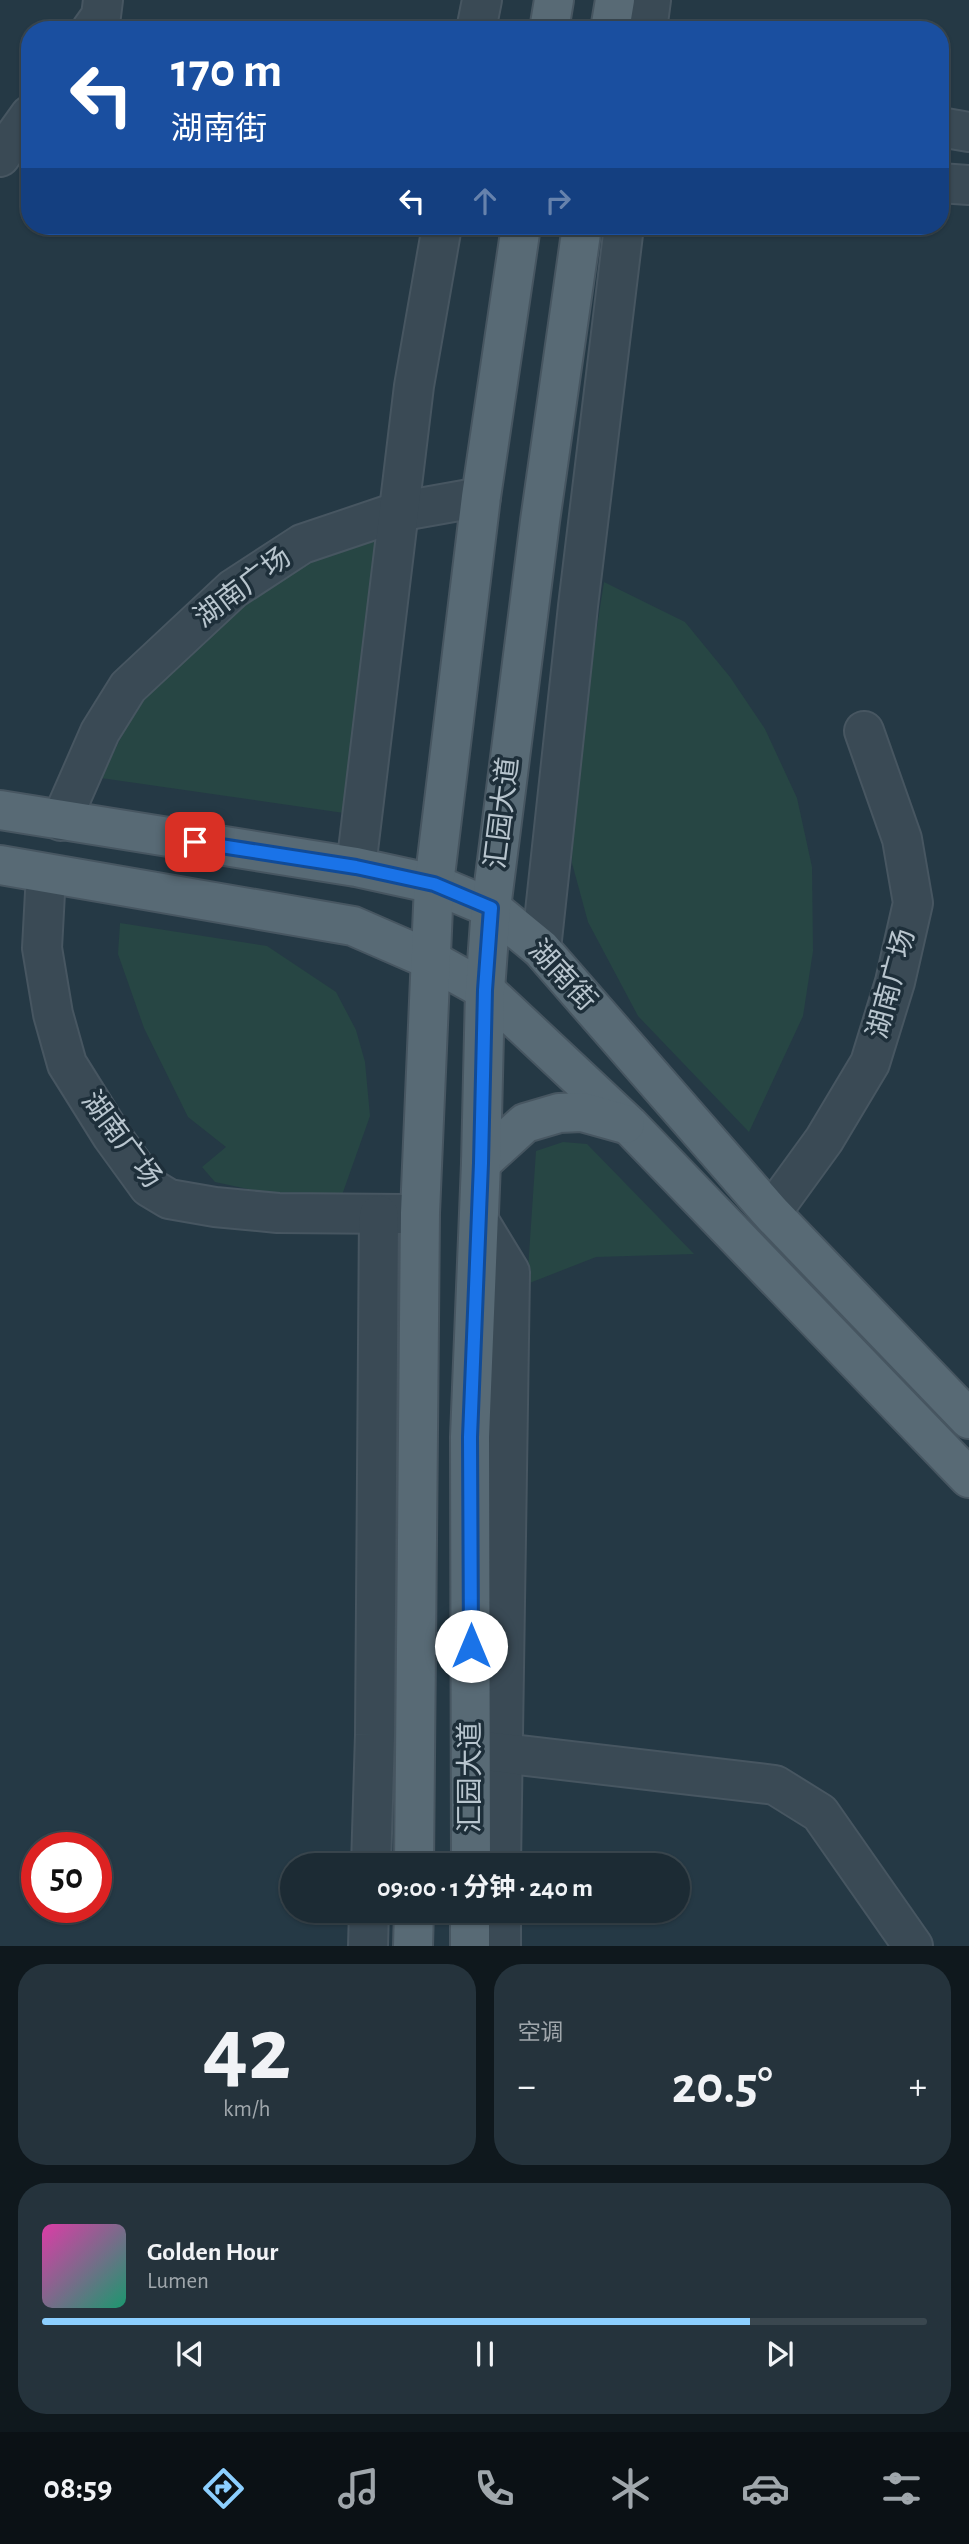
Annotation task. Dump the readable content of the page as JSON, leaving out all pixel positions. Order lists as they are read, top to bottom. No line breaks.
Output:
{"streets":{"main road":["汇园大道","湖南街"],"street":["湖南广场"]},"crossings":[["湖南广场","汇园大道"],["湖南广场","湖南街"],["汇园大道","湖南街"]],"page":{"turn":["170 m","湖南街"],"limit":"50","trip":"09:00 · 1 分钟 · 240 m","tile":[["42","km/h"],"空调"],"heat":["−","20.5°","+"],"song":["Golden Hour","Lumen"],"tabs":"08:59"}}
